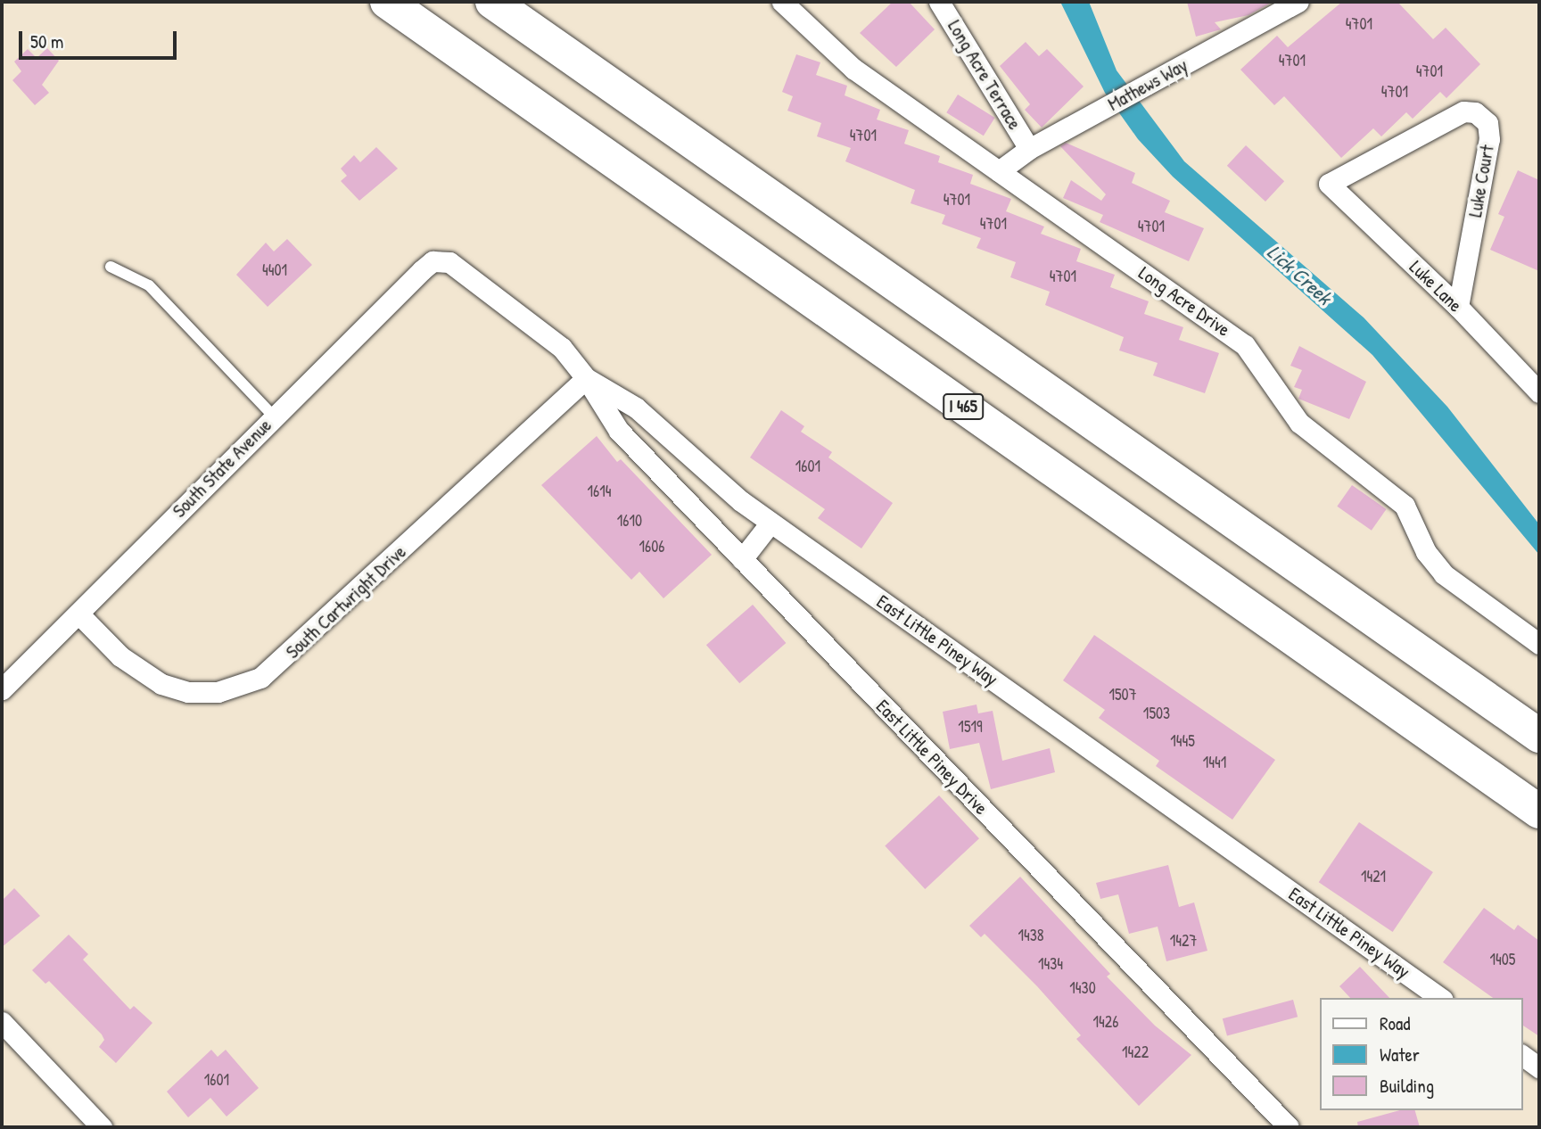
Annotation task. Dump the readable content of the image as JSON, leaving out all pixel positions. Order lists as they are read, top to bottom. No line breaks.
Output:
{"streets":{"highway":["I 465"],"street":["Long Acre Terrace","Mathews Way","Luke Court","Luke Lane","Long Acre Drive","South State Avenue","South Cartwright Drive","East Little Piney Way","East Little Piney Drive"]},"crossings":[["Long Acre Terrace","Mathews Way"],["Mathews Way","Long Acre Drive"],["Luke Court","Luke Lane"],["South State Avenue","South Cartwright Drive"],["South State Avenue","East Little Piney Way"],["South Cartwright Drive","East Little Piney Way"],["South Cartwright Drive","East Little Piney Drive"],["East Little Piney Way","East Little Piney Drive"]],"water":["Lick Creek"],"house_numbers":["4701","4701","4701","4701","4701","4701","4701","4701","4401","4701","1601","1614","1610","1606","1507","1503","1519","1445","1441","1421","1438","1427","1405","1434","1430","1426","1422","1601"],"legend":["Road","Water","Building"],"scale_bar":"50 m"}
